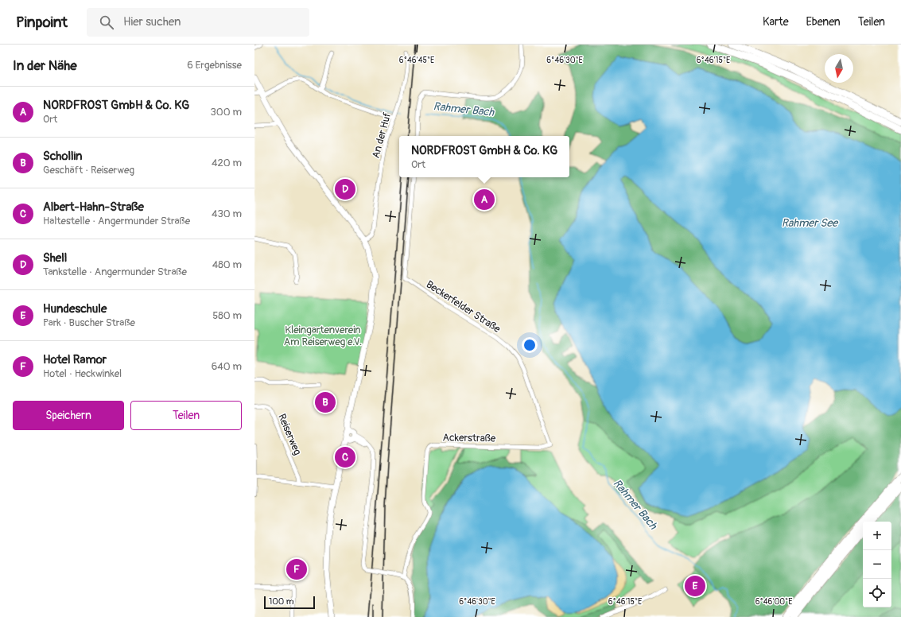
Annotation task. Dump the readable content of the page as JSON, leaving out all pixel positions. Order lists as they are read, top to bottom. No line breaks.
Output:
{"streets":{"street":["An der Huf","Beckerfelder Straße","Reiserweg","Ackerstraße"]},"crossings":[["Beckerfelder Straße","Ackerstraße"]],"water":["Rahmer Bach","Rahmer See"],"parks":["Kleingartenverein Am Reiserweg e.V."],"scale_bar":"100 m","north":"bottom","page":{"header":"Pinpoint","search":"Hier suchen","nav":["Karte","Ebenen","Teilen"],"heading":["In der Nähe","6 Ergebnisse"],"list":[{"mark":"A","name":"NORDFROST GmbH & Co. KG","note":"Ort","value":"300 m"},{"mark":"B","name":"Schollin","note":"Geschäft · Reiserweg","value":"420 m"},{"mark":"C","name":"Albert-Hahn-Straße","note":"Haltestelle · Angermunder Straße","value":"430 m"},{"mark":"D","name":"Shell","note":"Tankstelle · Angermunder Straße","value":"480 m"},{"mark":"E","name":"Hundeschule","note":"Park · Buscher Straße","value":"580 m"},{"mark":"F","name":"Hotel Ramor","note":"Hotel · Heckwinkel","value":"640 m"}],"popup":["NORDFROST GmbH & Co. KG","Ort"],"pins":["D","A","B","C","F","E"],"buttons":["Speichern","Teilen"],"map_buttons":["+","−"],"scale":"100 m"},"coordinates":["6°46'45\"E","6°46'30\"E","6°46'15\"E","6°46'00\"E"]}
